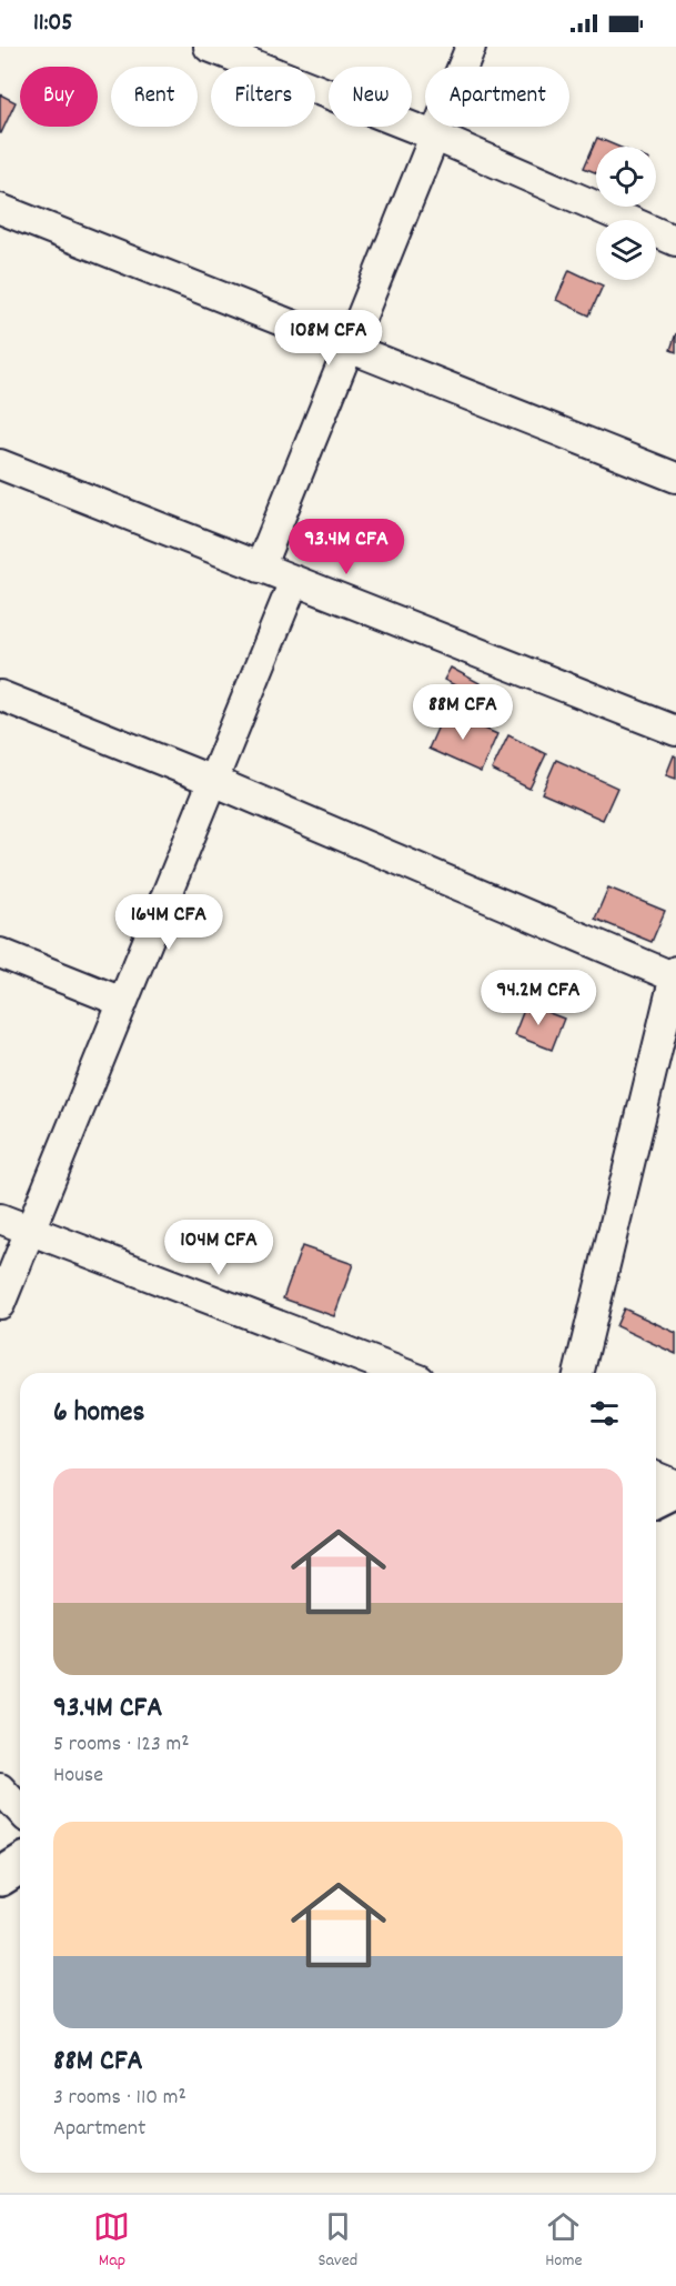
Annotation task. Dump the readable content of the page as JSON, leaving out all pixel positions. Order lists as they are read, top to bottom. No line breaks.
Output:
{"page":{"status":"11:05","chip":["Buy","Rent","Filters","New","Apartment"],"price":["108M CFA","93.4M CFA","88M CFA","164M CFA","94.2M CFA","104M CFA"],"heading":"6 homes","list":[{"name":"93.4M CFA","note":"5 rooms · 123 m² · House"},{"name":"88M CFA","note":"3 rooms · 110 m² · Apartment"}],"tabs":["Map","Saved","Home"]}}
